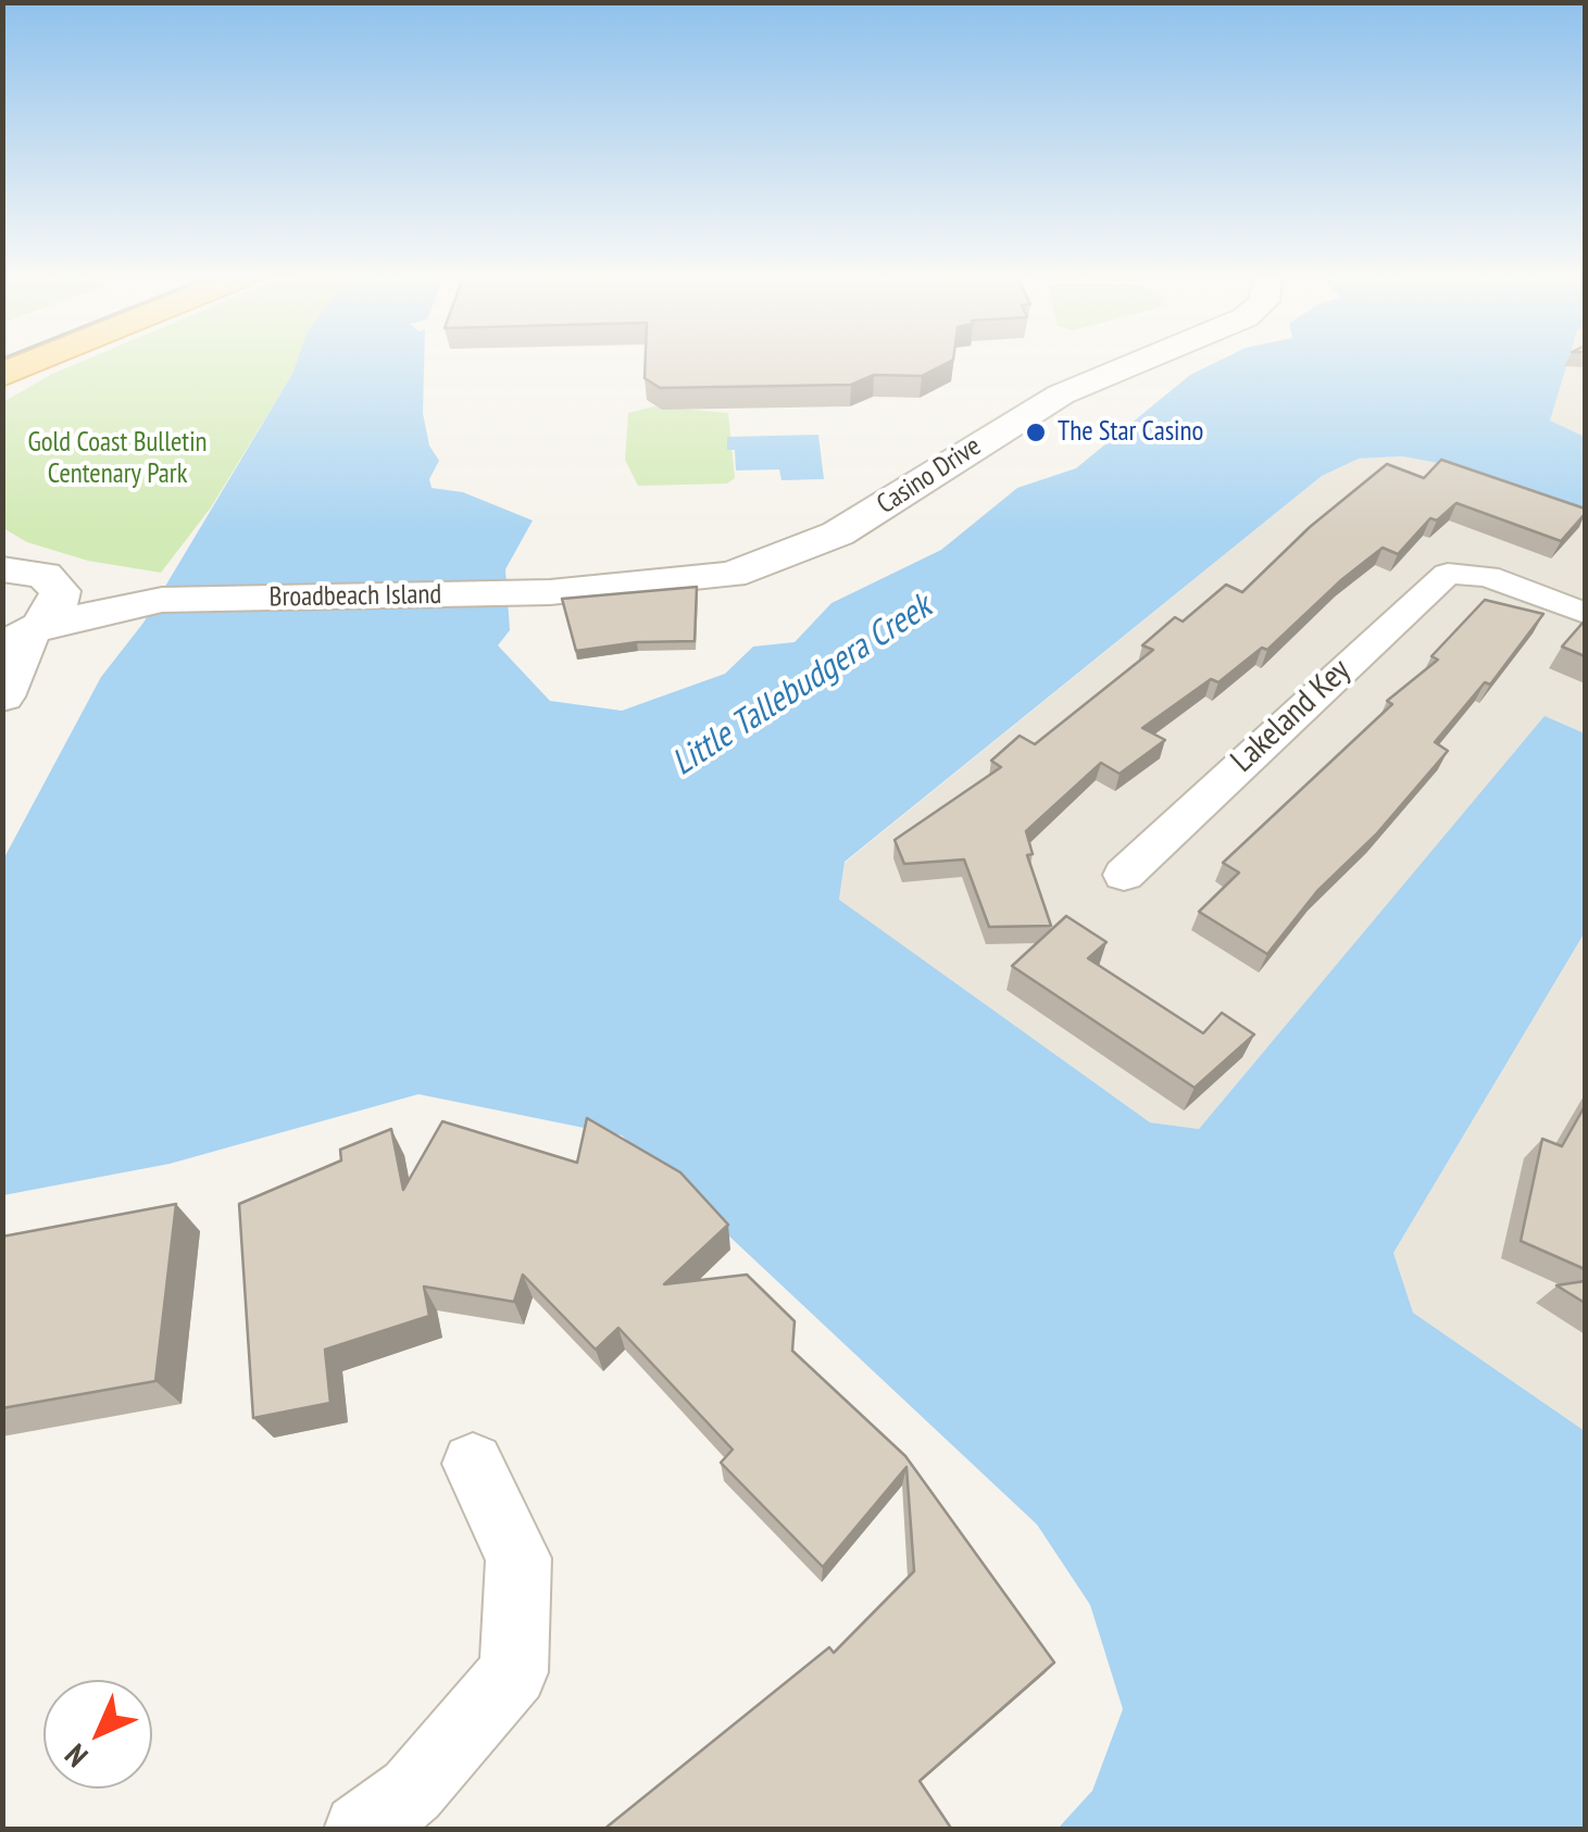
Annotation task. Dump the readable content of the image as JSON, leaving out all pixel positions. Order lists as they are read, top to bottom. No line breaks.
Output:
{"streets":{"street":["Casino Drive","Broadbeach Island","Lakeland Key"]},"crossings":[["Casino Drive","Broadbeach Island"]],"water":["Little Tallebudgera Creek"],"parks":["Gold Coast Bulletin Centenary Park"],"places":["The Star Casino"],"north":"bottom left"}
